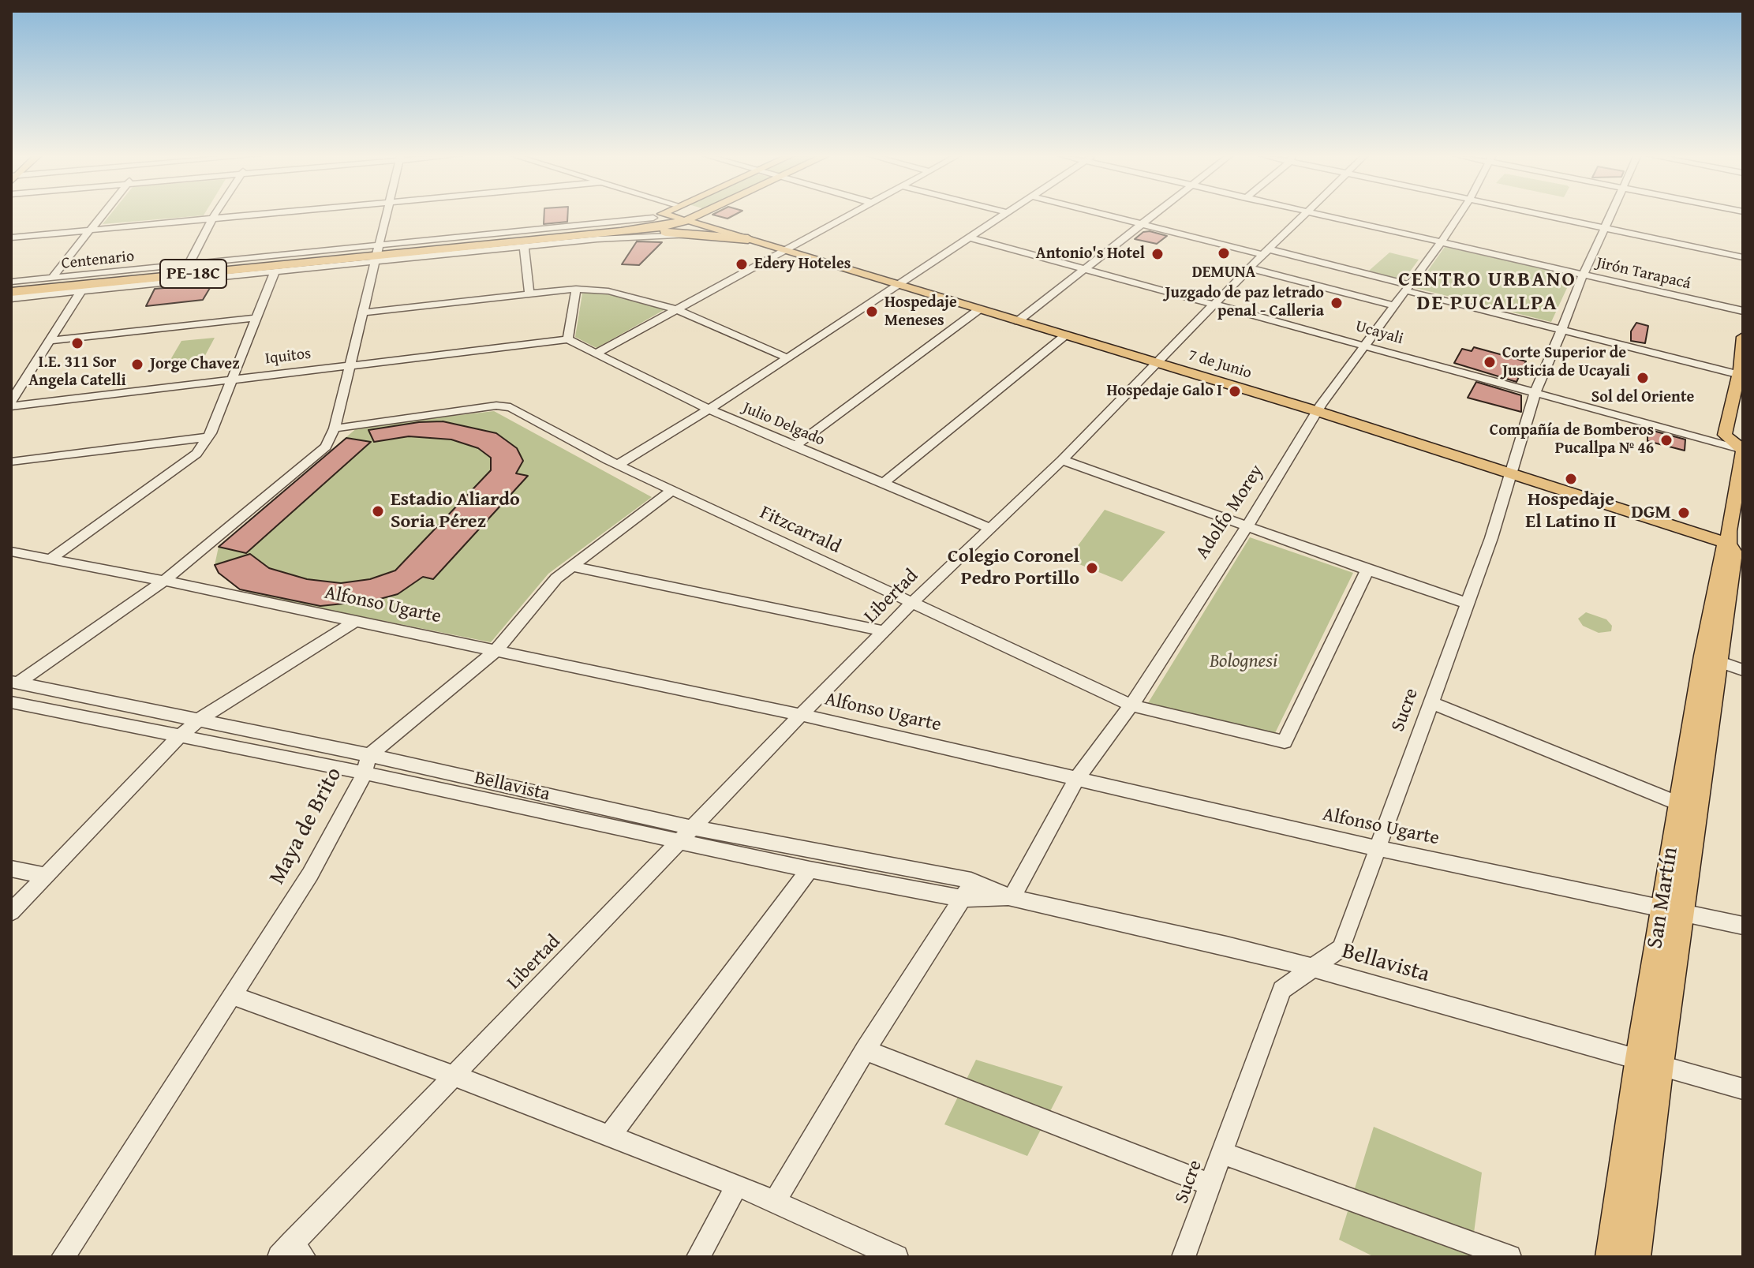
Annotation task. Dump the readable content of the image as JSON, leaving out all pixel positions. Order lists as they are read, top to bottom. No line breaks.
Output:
{"streets":{"highway":["Centenario","PE-18C"],"main road":["7 de Junio","San Martín"],"street":["Jirón Tarapacá","Ucayali","Iquitos","Julio Delgado","Adolfo Morey","Fitzcarrald","Libertad","Alfonso Ugarte","Sucre","Bellavista","Maya de Brito"]},"crossings":[["Centenario","PE-18C"],["Centenario","7 de Junio"],["PE-18C","7 de Junio"],["Jirón Tarapacá","Adolfo Morey"],["Jirón Tarapacá","Sucre"],["Ucayali","Adolfo Morey"],["Ucayali","Libertad"],["Ucayali","Sucre"],["Ucayali","San Martín"],["Iquitos","Julio Delgado"],["7 de Junio","Adolfo Morey"],["7 de Junio","Libertad"],["7 de Junio","Sucre"],["7 de Junio","San Martín"],["Julio Delgado","Libertad"],["Adolfo Morey","Fitzcarrald"],["Adolfo Morey","Alfonso Ugarte"],["Adolfo Morey","Bellavista"],["Fitzcarrald","Libertad"],["Fitzcarrald","Maya de Brito"],["Libertad","Alfonso Ugarte"],["Libertad","Bellavista"],["Alfonso Ugarte","Sucre"],["Alfonso Ugarte","Maya de Brito"],["Alfonso Ugarte","San Martín"],["Sucre","Bellavista"],["Bellavista","Maya de Brito"],["Bellavista","San Martín"]],"districts":["CENTRO URBANO DE PUCALLPA"],"parks":["Bolognesi"],"places":["DEMUNA","Antonio's Hotel","Edery Hoteles","Juzgado de paz letrado penal - Calleria","Hospedaje Meneses","I.E. 311 Sor Angela Catelli","Corte Superior de Justicia de Ucayali","Jorge Chavez","Sol del Oriente","Hospedaje Galo I","Compañía de Bomberos Pucallpa Nº 46","Hospedaje El Latino II","Estadio Aliardo Soria Pérez","DGM","Colegio Coronel Pedro Portillo"]}
